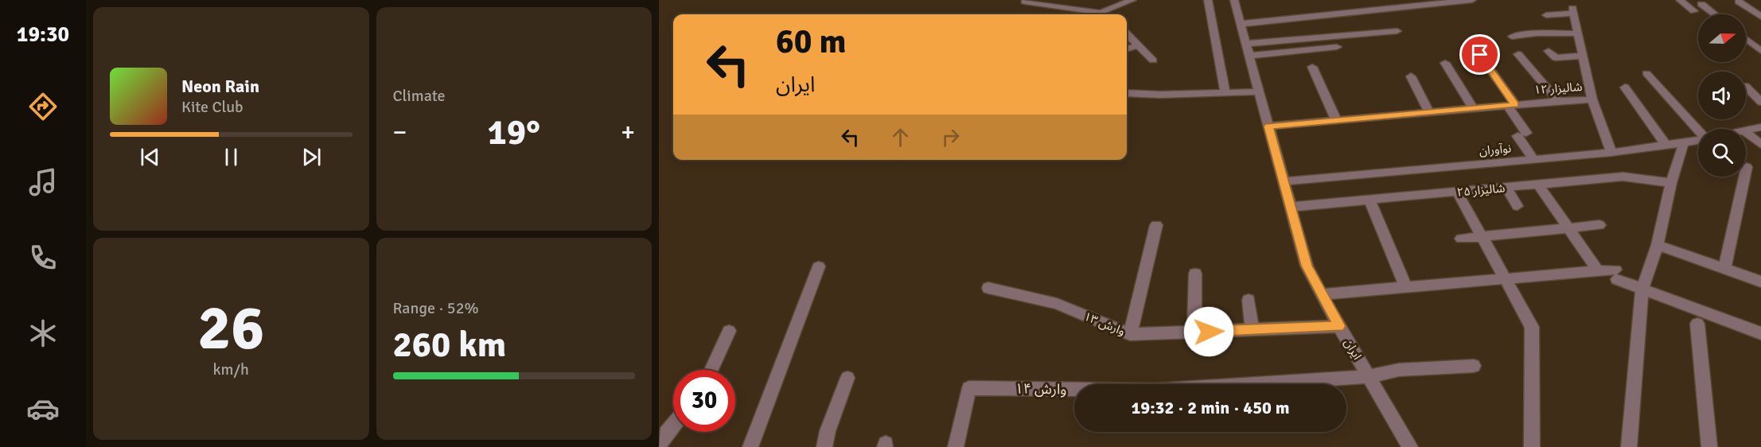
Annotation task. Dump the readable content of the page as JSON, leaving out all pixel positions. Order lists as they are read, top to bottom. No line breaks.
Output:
{"streets":{"street":["شالیزار ۱۲","نوآوران","شالیزار ۲۵","وارش ۱۳","ایران","وارش ۱۴"]},"crossings":[["شالیزار ۱۲","ایران"],["نوآوران","ایران"],["شالیزار ۲۵","ایران"],["وارش ۱۳","ایران"],["ایران","وارش ۱۴"]],"north":"right","page":{"tabs":"19:30","tile":["Climate",["26","km/h"],["Range · 52%","260 km"]],"turn":["60 m","ایران"],"song":["Neon Rain","Kite Club"],"heat":["−","19°","+"],"limit":"30","trip":"19:32 · 2 min · 450 m"}}
